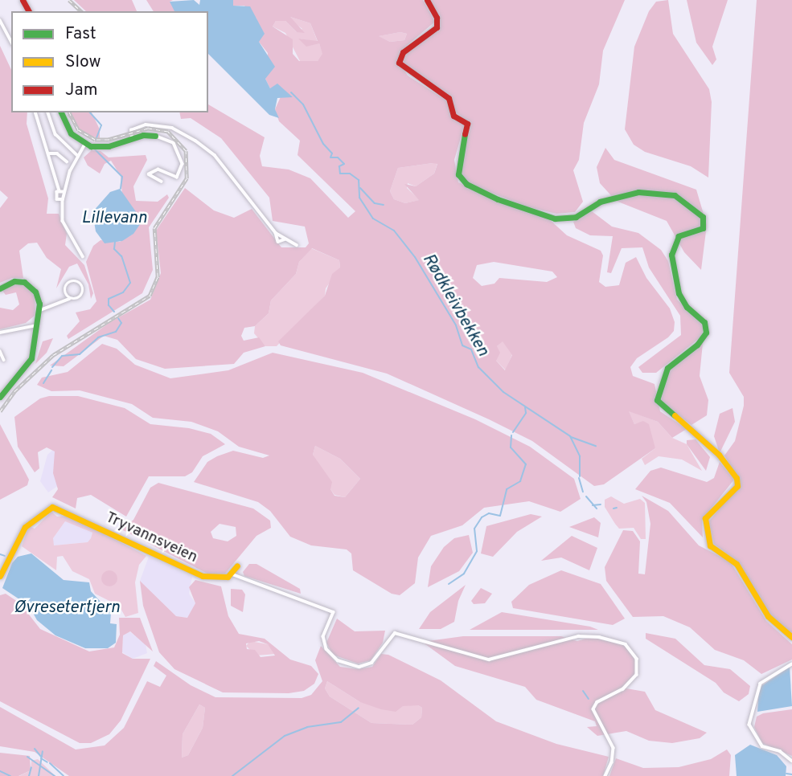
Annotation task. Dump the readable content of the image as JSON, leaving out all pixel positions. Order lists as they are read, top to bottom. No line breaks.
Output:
{"streets":{"street":["Tryvannsveien"]},"water":["Lillevann","Rødkleivbekken","Øvresetertjern"],"legend":["Fast","Slow","Jam"]}
